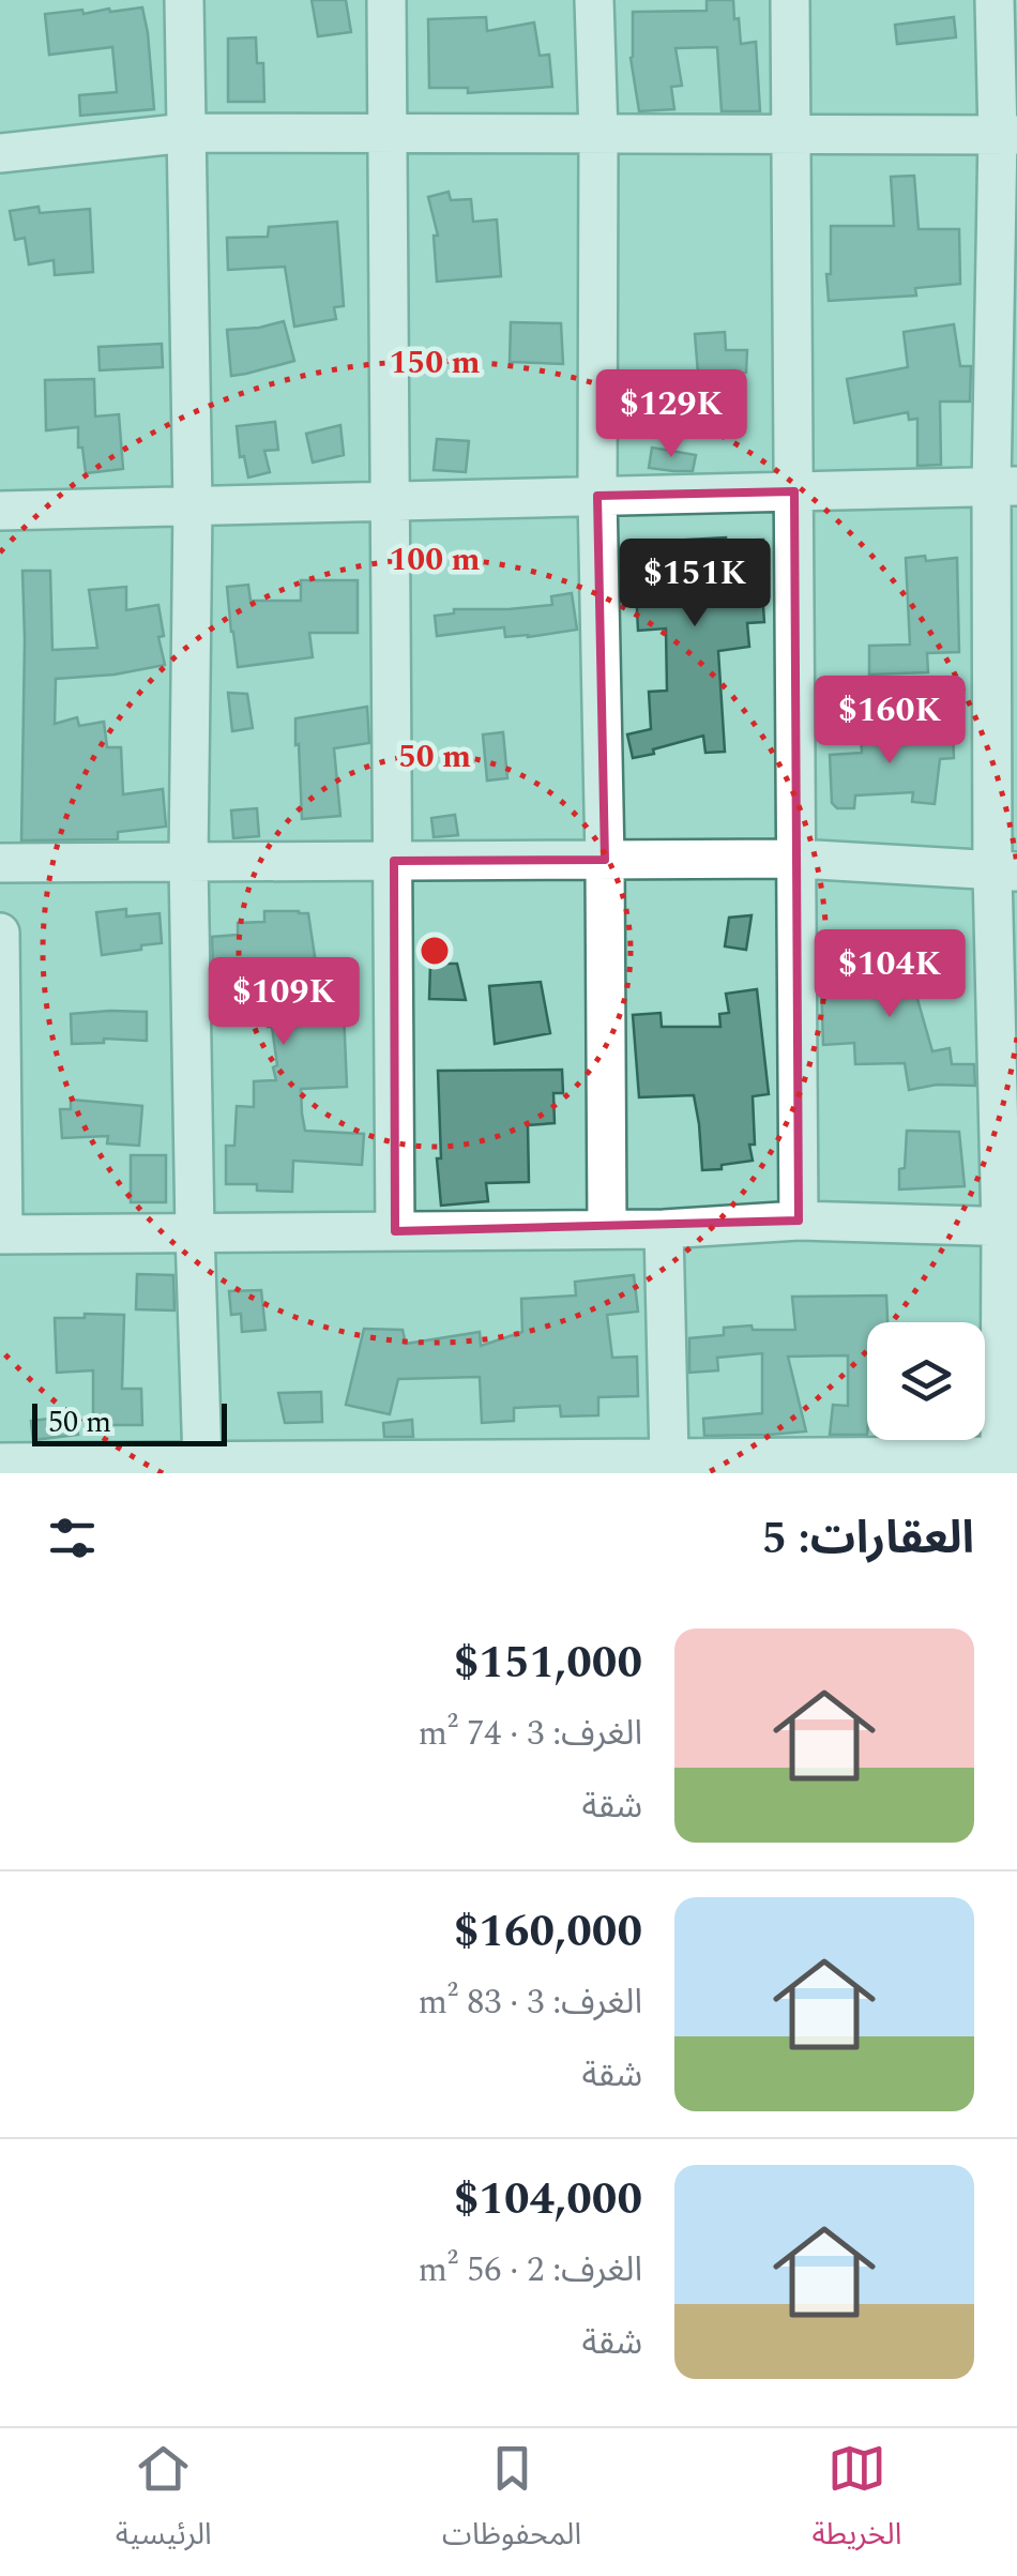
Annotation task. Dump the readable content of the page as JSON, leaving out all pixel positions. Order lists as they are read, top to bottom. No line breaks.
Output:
{"scale_bar":"50 m","page":{"price":["$129K","$151K","$160K","$104K","$109K"],"scale":"50 m","heading":"العقارات: 5","list":[{"name":"$151,000","note":"الغرف: 3 · 74 m² · شقة"},{"name":"$160,000","note":"الغرف: 3 · 83 m² · شقة"},{"name":"$104,000","note":"الغرف: 2 · 56 m² · شقة"}],"tabs":["الخريطة","المحفوظات","الرئيسية"]},"rings":["150 m","100 m","50 m"]}
